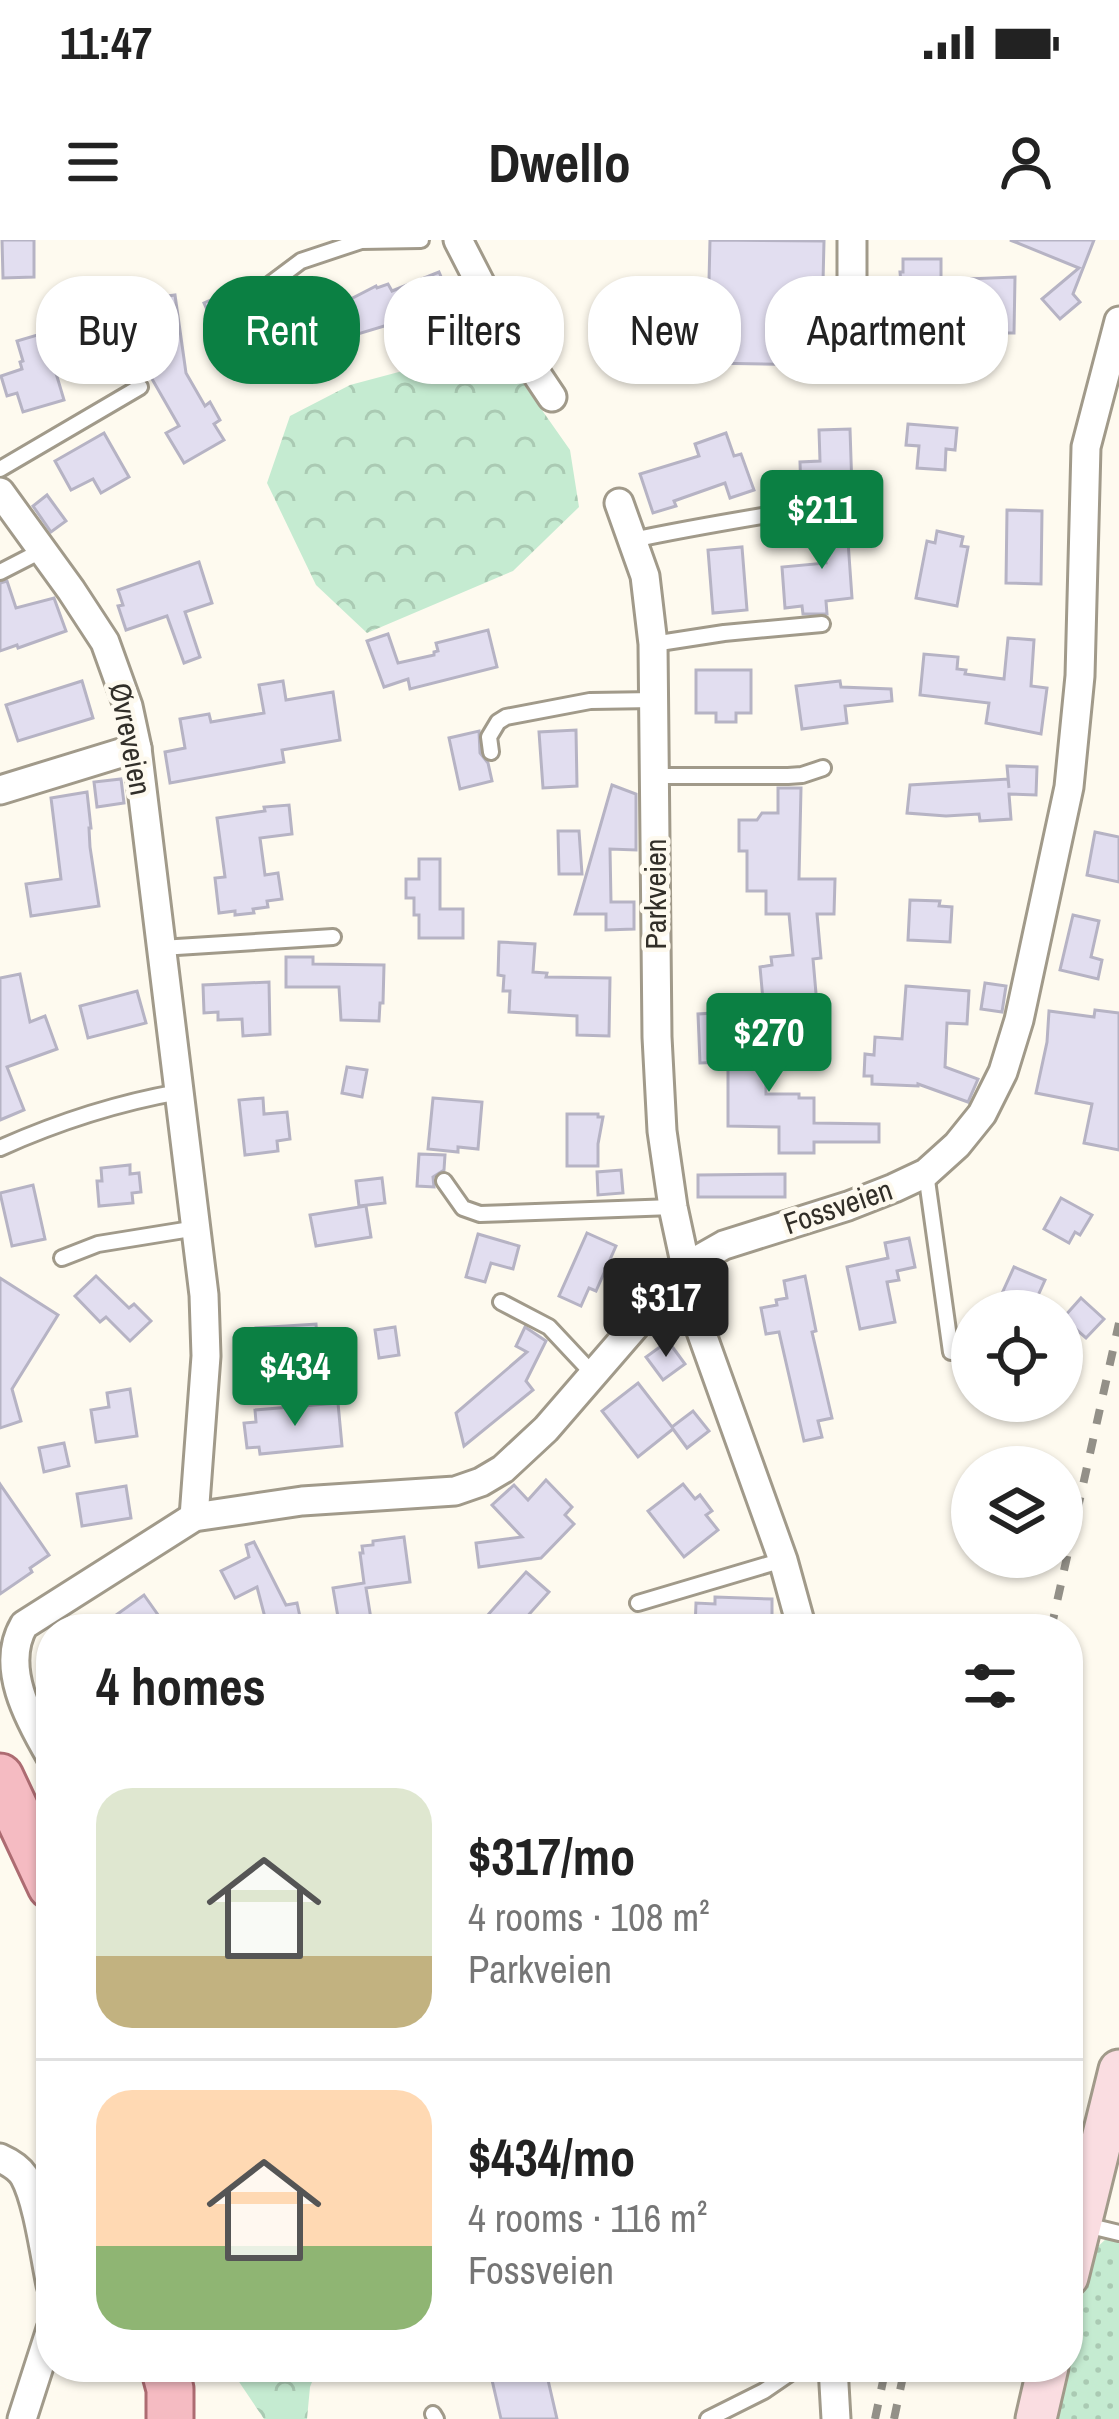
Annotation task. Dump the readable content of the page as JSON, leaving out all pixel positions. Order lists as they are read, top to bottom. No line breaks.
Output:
{"streets":{"street":["Øvreveien","Parkveien","Fossveien"]},"crossings":[["Øvreveien","Fossveien"],["Parkveien","Fossveien"]],"page":{"status":"11:47","header":"Dwello","chip":["Buy","Rent","Filters","New","Apartment"],"price":["$211","$270","$317","$434"],"heading":"4 homes","list":[{"name":"$317/mo","note":"4 rooms · 108 m² · Parkveien"},{"name":"$434/mo","note":"4 rooms · 116 m² · Fossveien"}]}}
